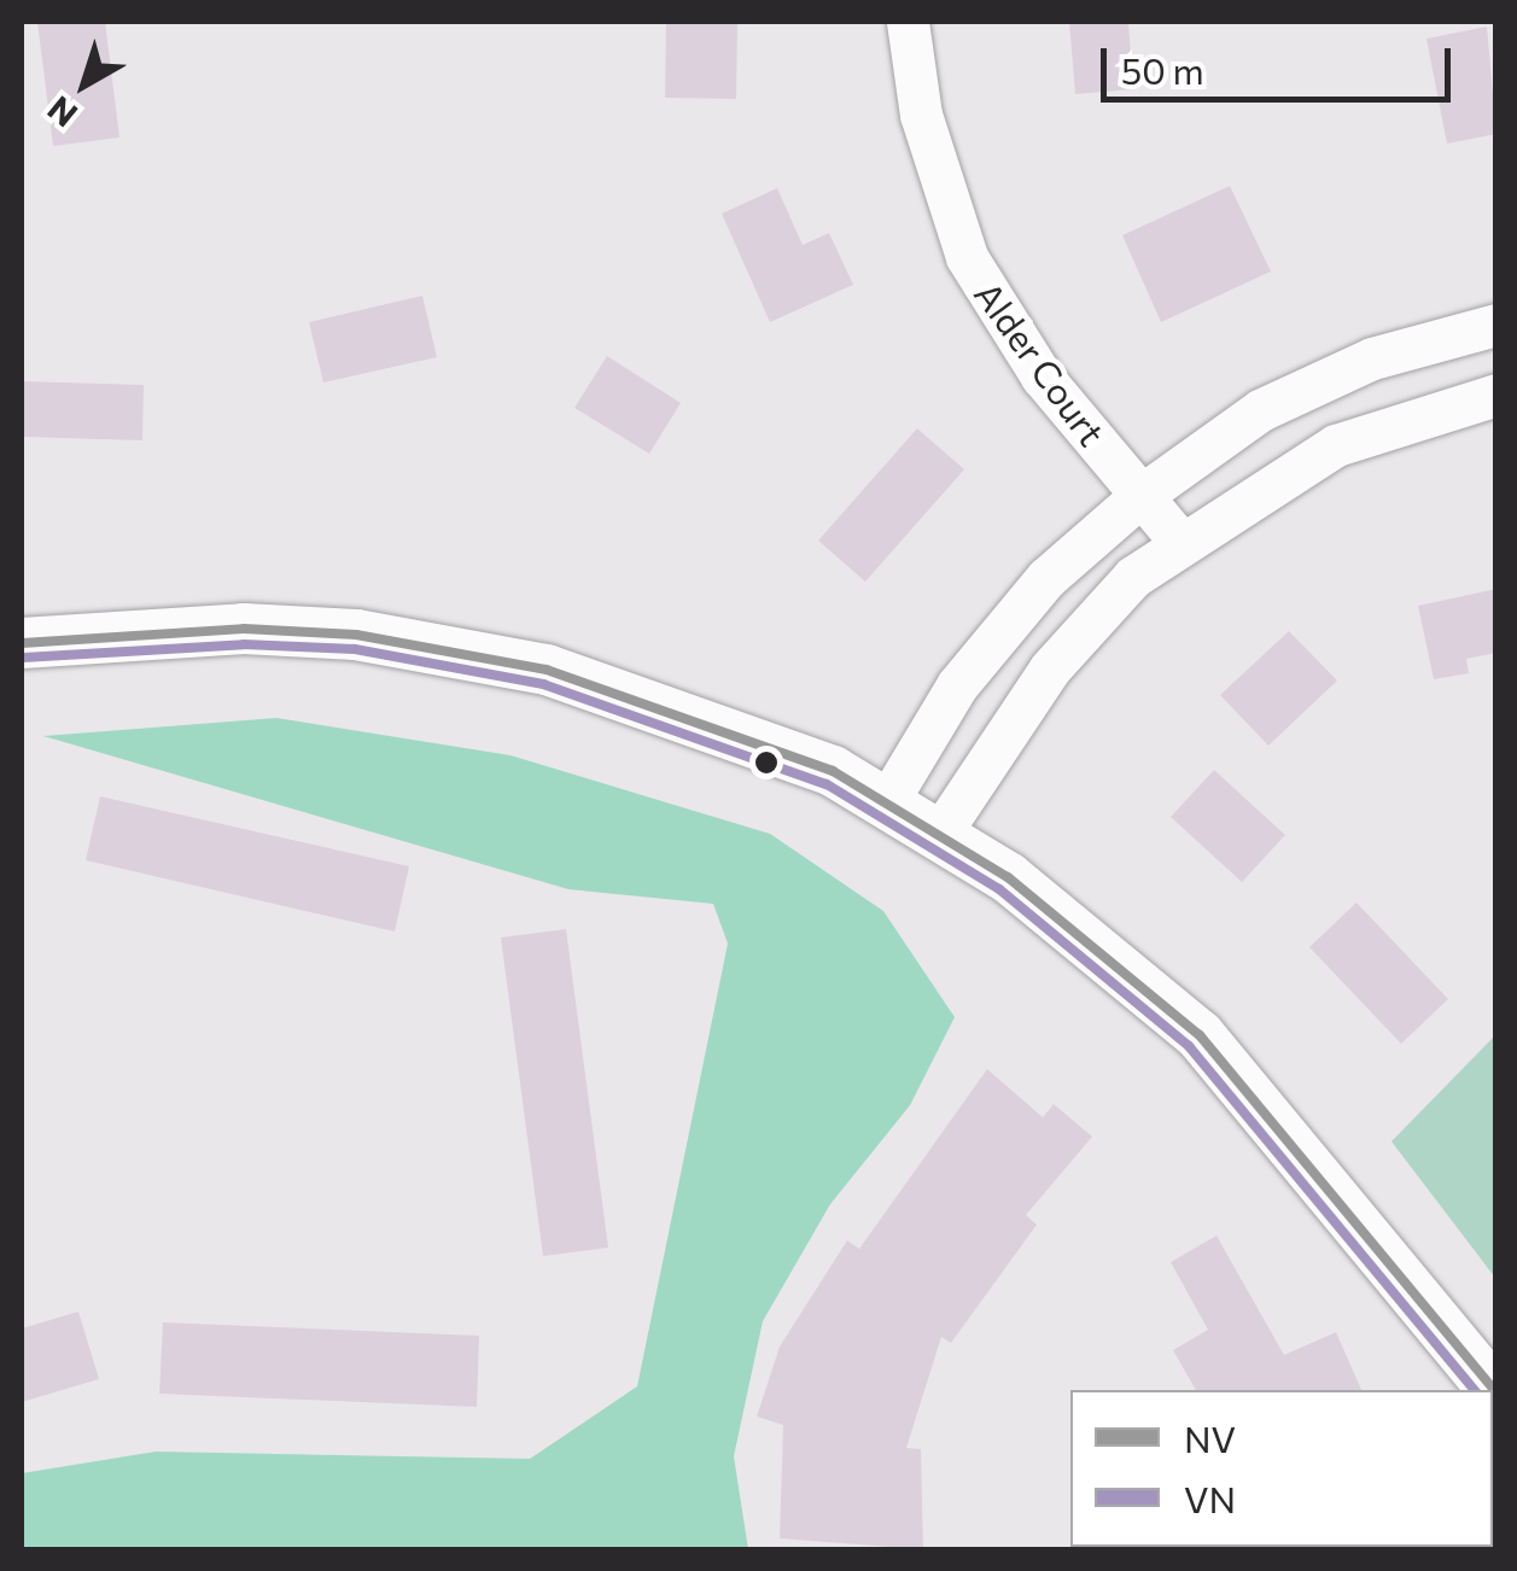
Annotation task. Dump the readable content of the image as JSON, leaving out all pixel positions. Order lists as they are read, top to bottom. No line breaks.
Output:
{"streets":{"street":["Alder Court"]},"lines":["transit line NV","transit line VN"],"legend":["NV","VN"],"scale_bar":"50 m","north":"bottom left"}
